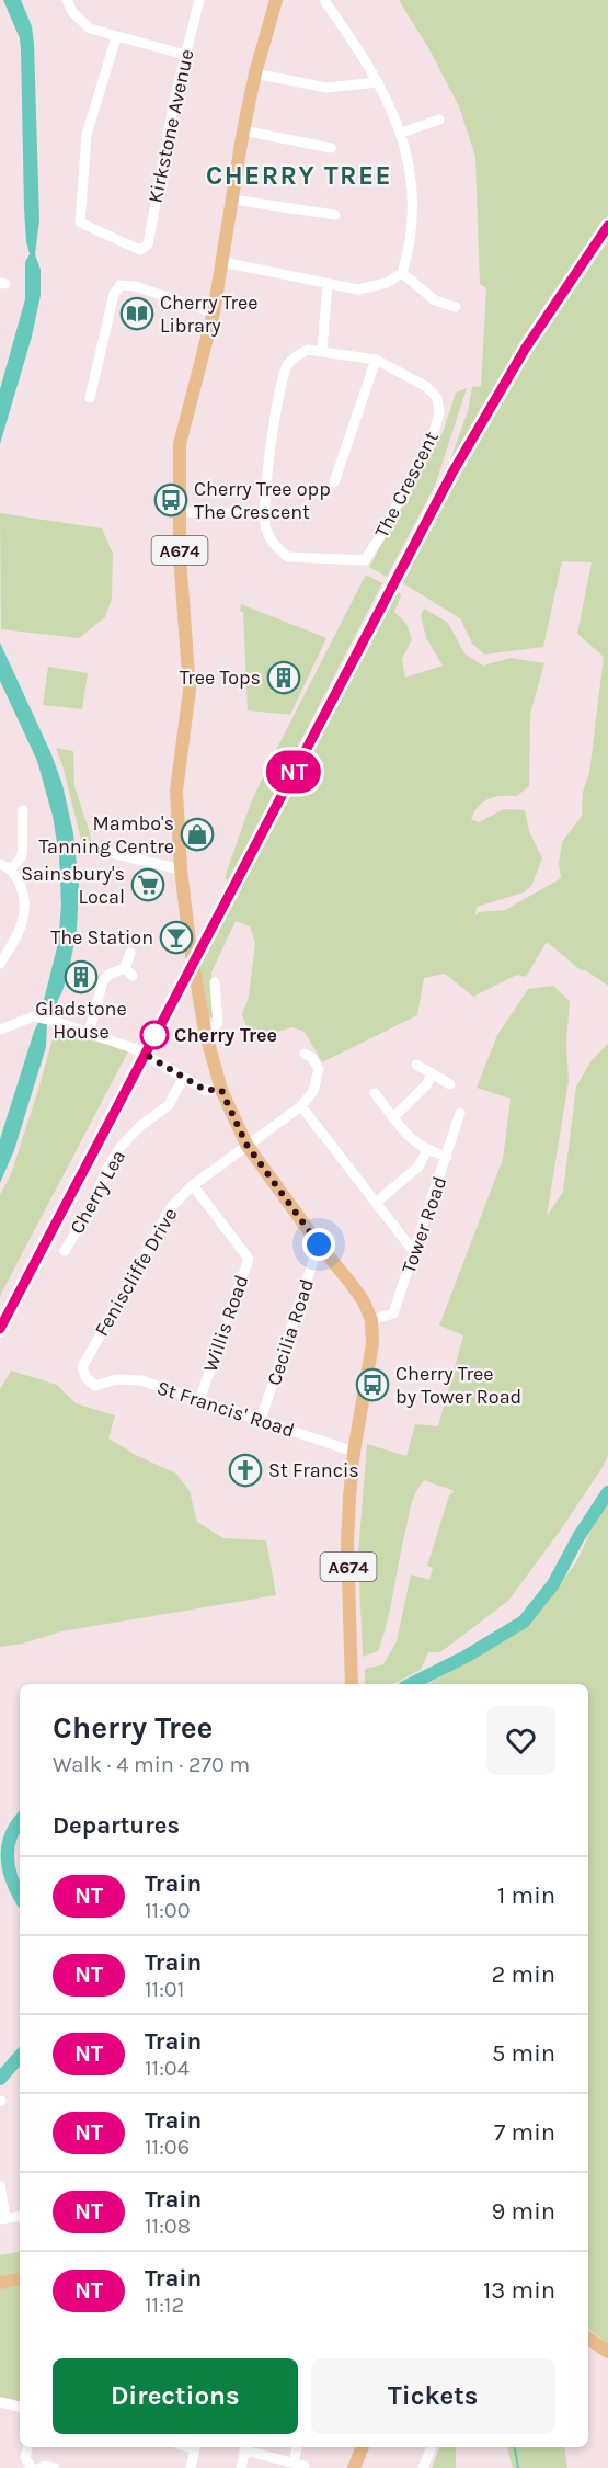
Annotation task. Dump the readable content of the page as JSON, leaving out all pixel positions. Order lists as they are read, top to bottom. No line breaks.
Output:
{"streets":{"main road":["A674"],"street":["Kirkstone Avenue","The Crescent","Cherry Lea","Tower Road","Feniscliffe Drive","Willis Road","Cecilia Road","St Francis' Road"]},"crossings":[["A674","Tower Road"],["A674","Feniscliffe Drive"],["A674","Cecilia Road"],["A674","St Francis' Road"],["Feniscliffe Drive","Willis Road"],["Feniscliffe Drive","St Francis' Road"],["Willis Road","St Francis' Road"],["Cecilia Road","St Francis' Road"]],"districts":["CHERRY TREE"],"places":{"library":["Cherry Tree Library"],"bus stop":["Cherry Tree opp The Crescent","Cherry Tree by Tower Road"],"building":["Tree Tops","Gladstone House"],"shop":["Mambo's Tanning Centre"],"supermarket":["Sainsbury's Local"],"bar":["The Station"],"other":["Cherry Tree"],"church":["St Francis"]},"page":{"on_map":"NT","heading":[["Cherry Tree","Walk · 4 min · 270 m"],"Departures"],"list":[{"mark":"NT","name":"Train","note":"11:00","value":"1 min"},{"mark":"NT","name":"Train","note":"11:01","value":"2 min"},{"mark":"NT","name":"Train","note":"11:04","value":"5 min"},{"mark":"NT","name":"Train","note":"11:06","value":"7 min"},{"mark":"NT","name":"Train","note":"11:08","value":"9 min"},{"mark":"NT","name":"Train","note":"11:12","value":"13 min"}],"buttons":["Directions","Tickets"]}}
